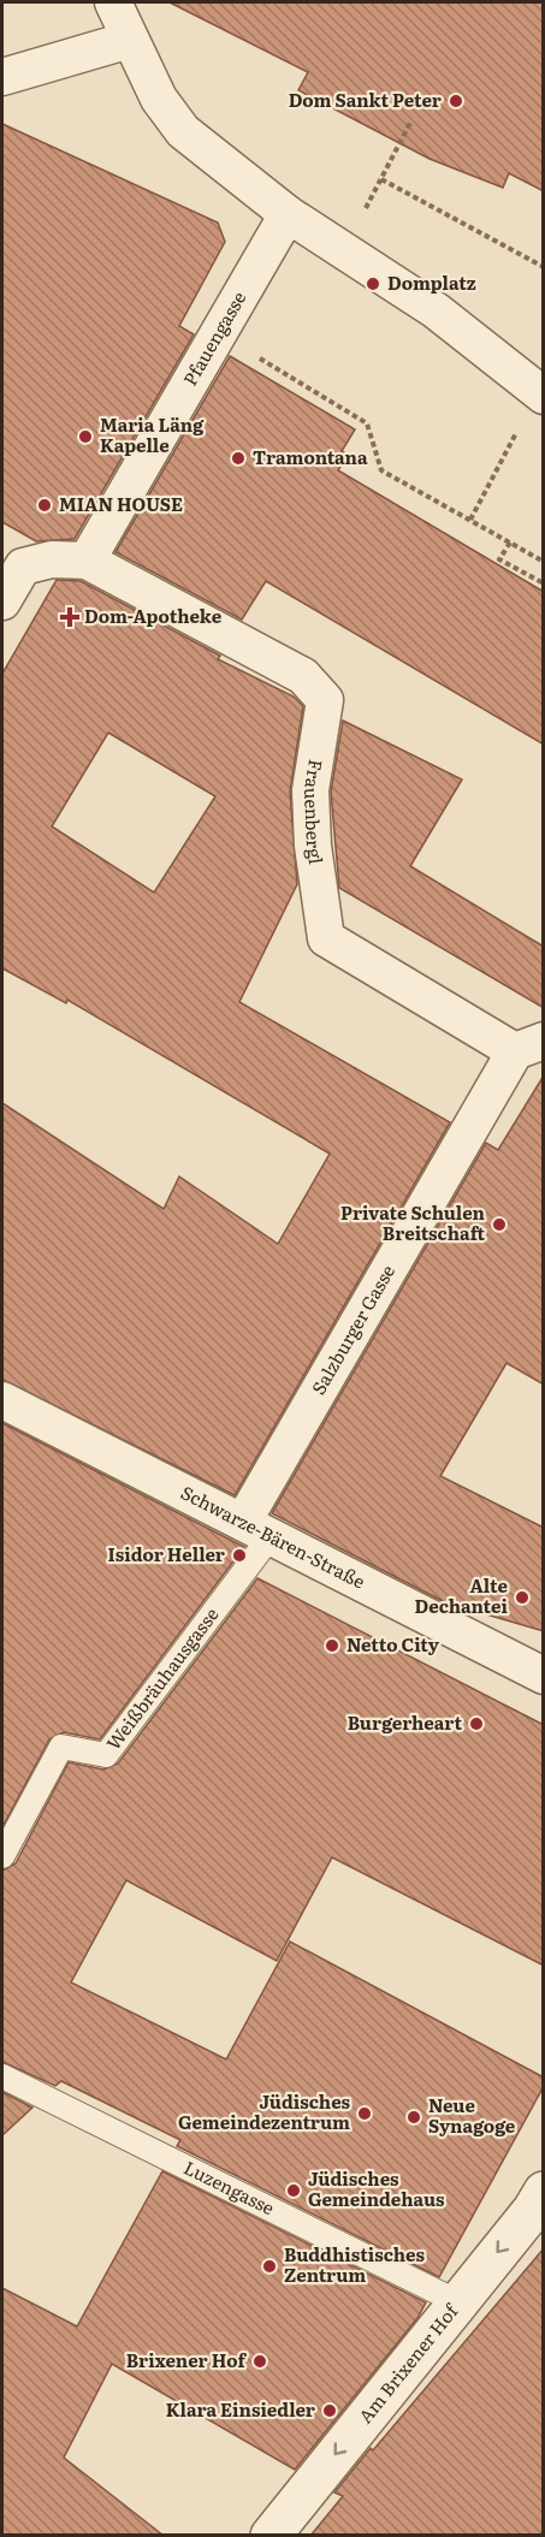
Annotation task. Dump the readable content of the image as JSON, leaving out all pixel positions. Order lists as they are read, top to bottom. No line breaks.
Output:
{"streets":{"street":["Pfauengasse","Frauenbergl","Salzburger Gasse","Schwarze-Bären-Straße","Am Brixener Hof"],"lane":["Weißbräuhausgasse","Luzengasse"]},"crossings":[["Pfauengasse","Frauenbergl"],["Frauenbergl","Salzburger Gasse"],["Salzburger Gasse","Schwarze-Bären-Straße"],["Salzburger Gasse","Weißbräuhausgasse"],["Schwarze-Bären-Straße","Weißbräuhausgasse"],["Luzengasse","Am Brixener Hof"]],"one_way":["Am Brixener Hof"],"places":{"other":["Dom Sankt Peter","Domplatz","Maria Läng Kapelle","Tramontana","MIAN HOUSE","Private Schulen Breitschaft","Isidor Heller","Alte Dechantei","Netto City","Burgerheart","Jüdisches Gemeindezentrum","Neue Synagoge","Jüdisches Gemeindehaus","Buddhistisches Zentrum","Brixener Hof","Klara Einsiedler"],"health":["Dom-Apotheke"]}}
